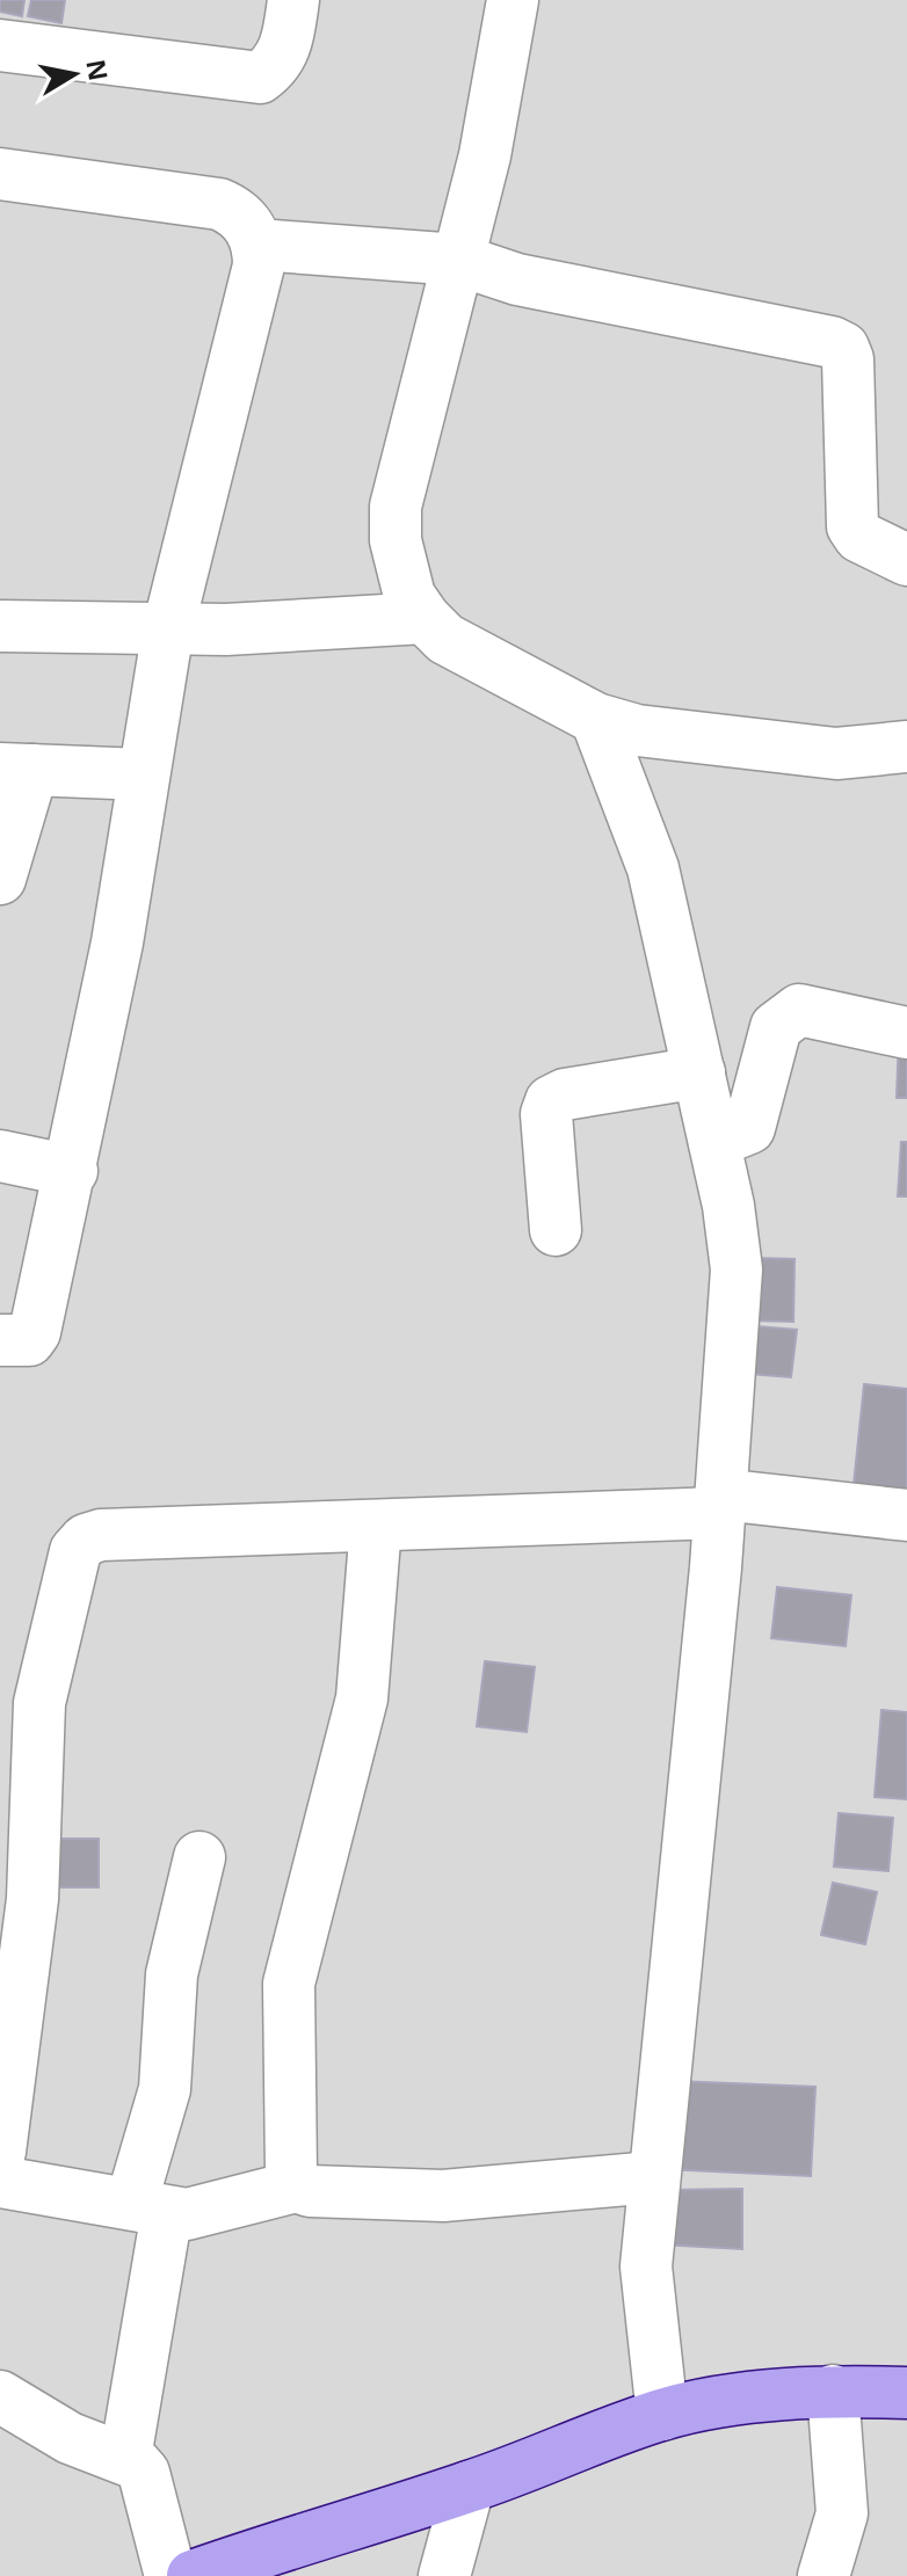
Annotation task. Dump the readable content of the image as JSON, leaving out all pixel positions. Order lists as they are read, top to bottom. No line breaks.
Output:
{"north":"right"}
